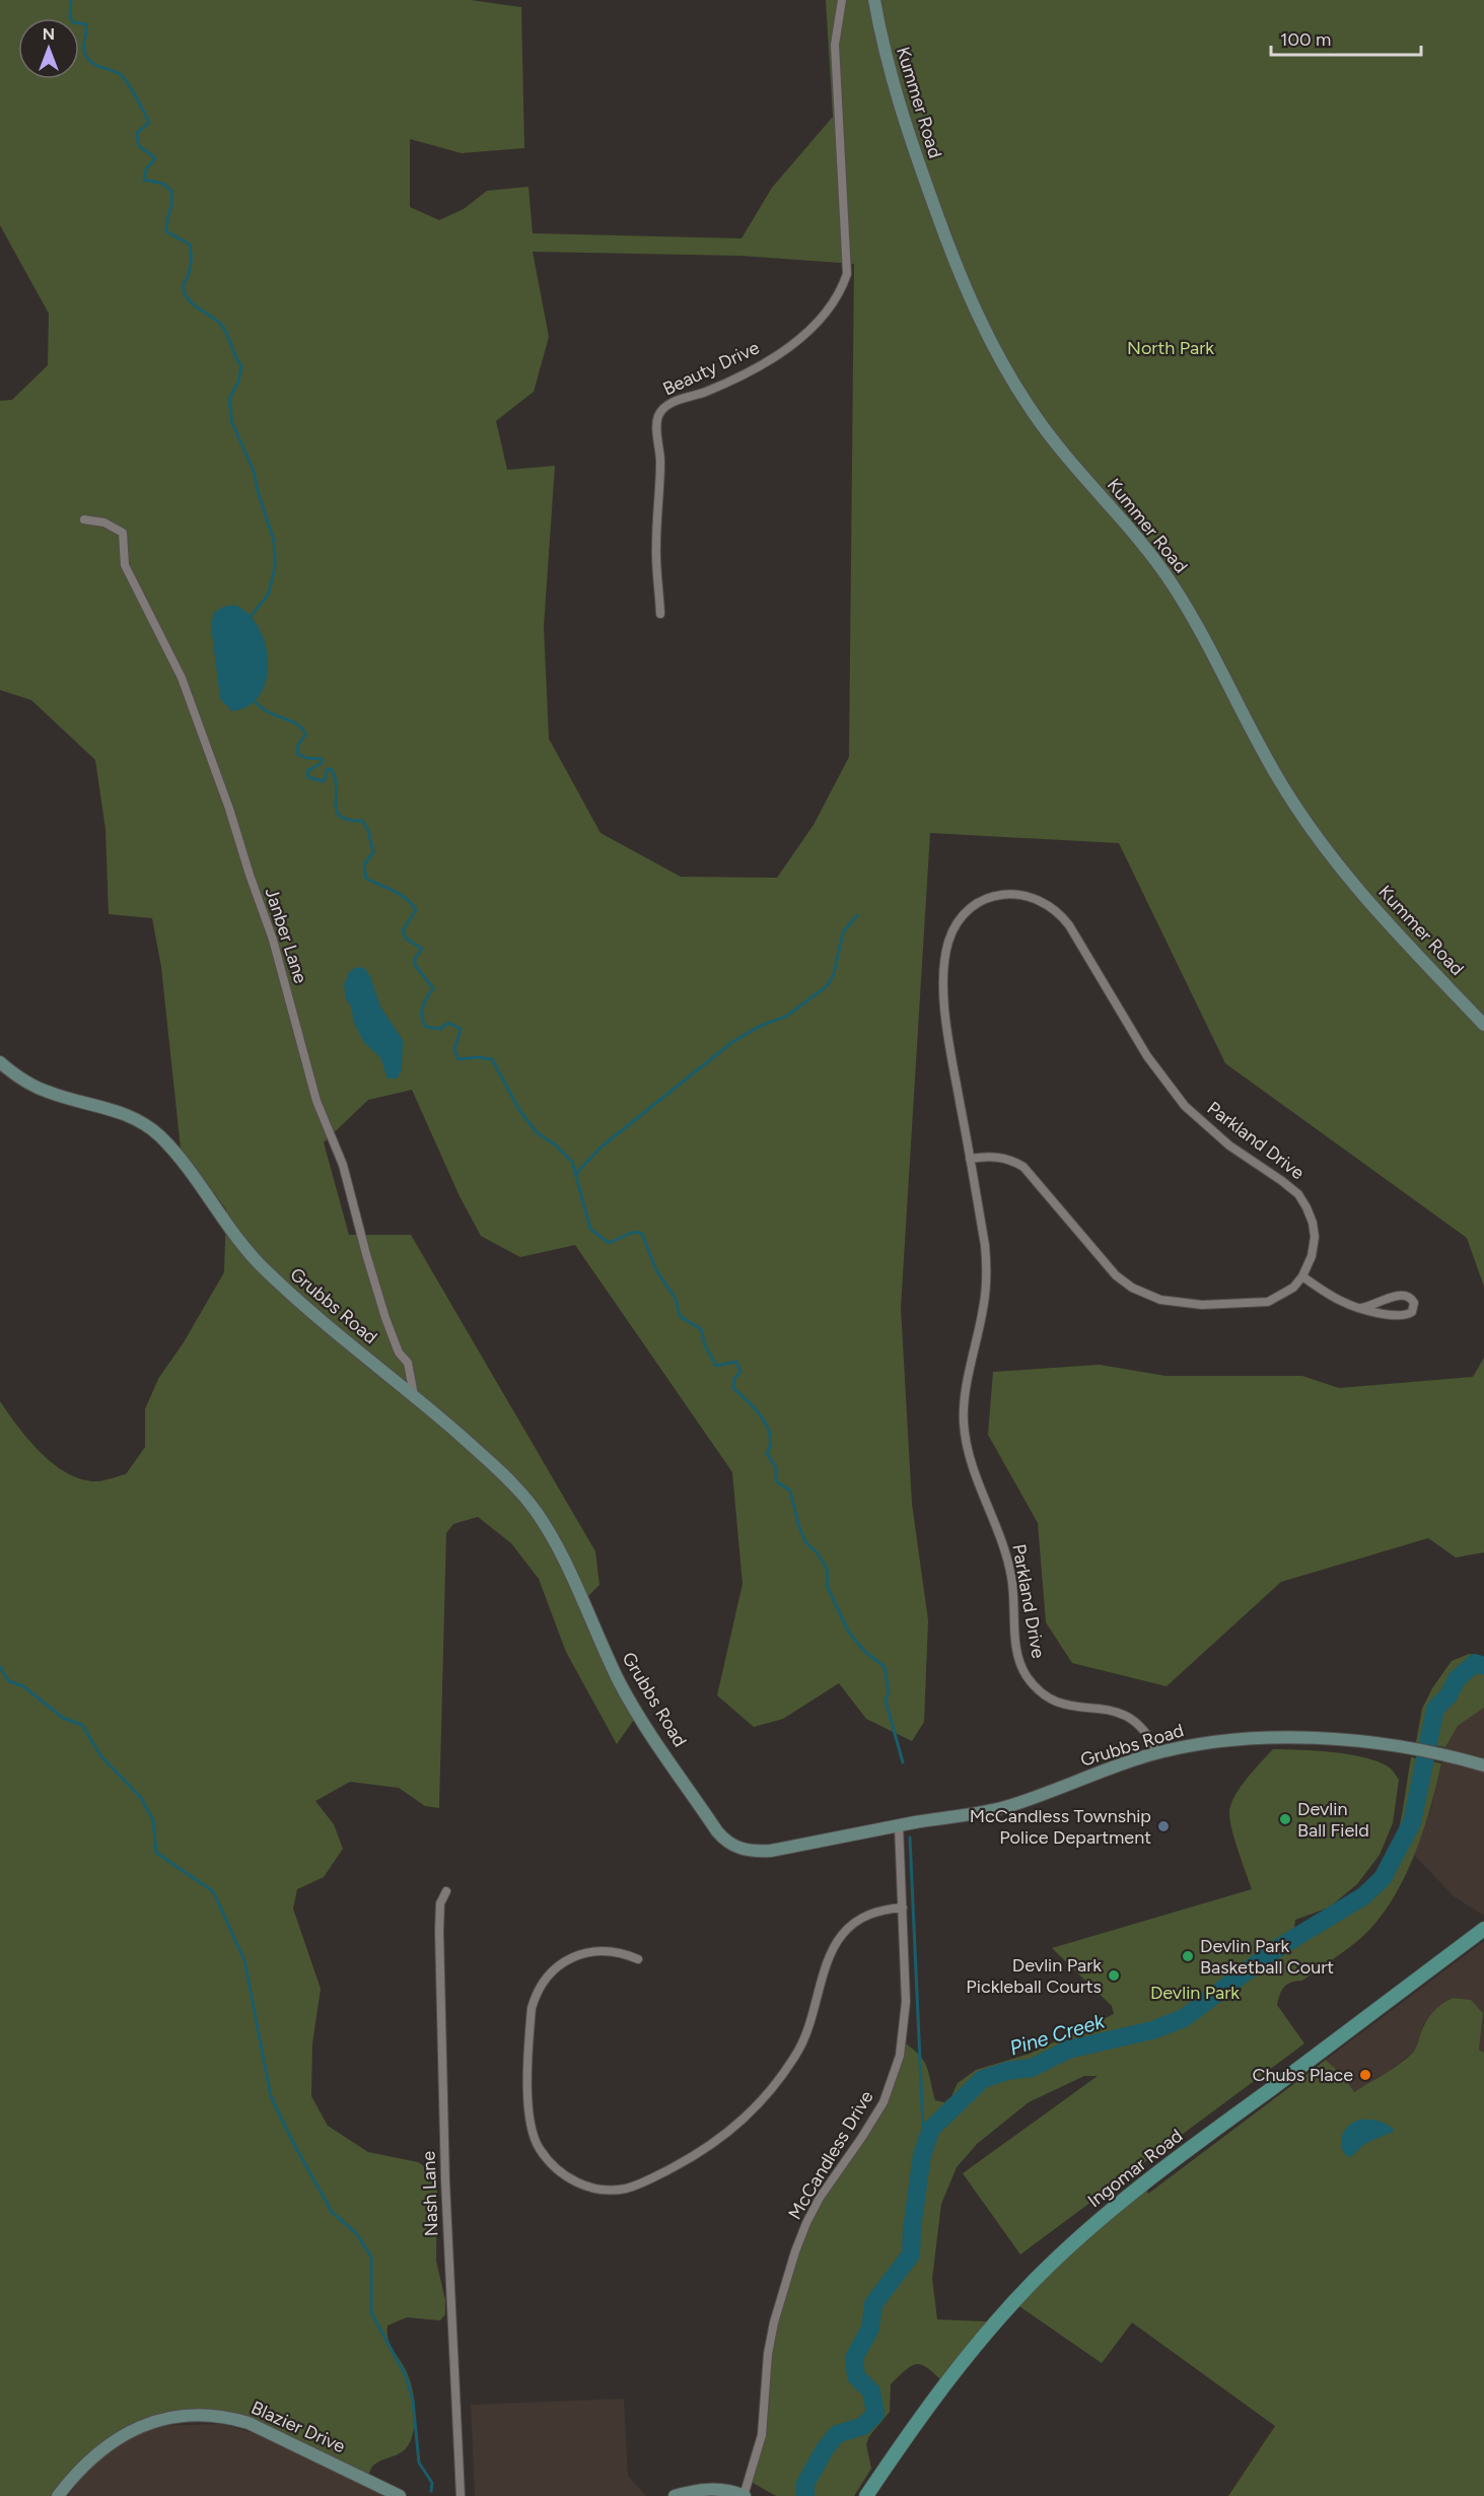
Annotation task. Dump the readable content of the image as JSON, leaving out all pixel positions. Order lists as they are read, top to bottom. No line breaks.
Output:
{"streets":{"main road":["Ingomar Road"],"street":["Kummer Road","Beauty Drive","Janber Lane","Parkland Drive","Grubbs Road","McCandless Drive","Nash Lane","Blazier Drive"]},"crossings":[["Janber Lane","Grubbs Road"],["Parkland Drive","Grubbs Road"],["Grubbs Road","McCandless Drive"]],"water":["Pine Creek"],"parks":["North Park","Devlin Park"],"places":["Devlin Ball Field","McCandless Township Police Department","Devlin Park Basketball Court","Devlin Park Pickleball Courts","Chubs Place"],"scale_bar":"100 m","north":"top"}
